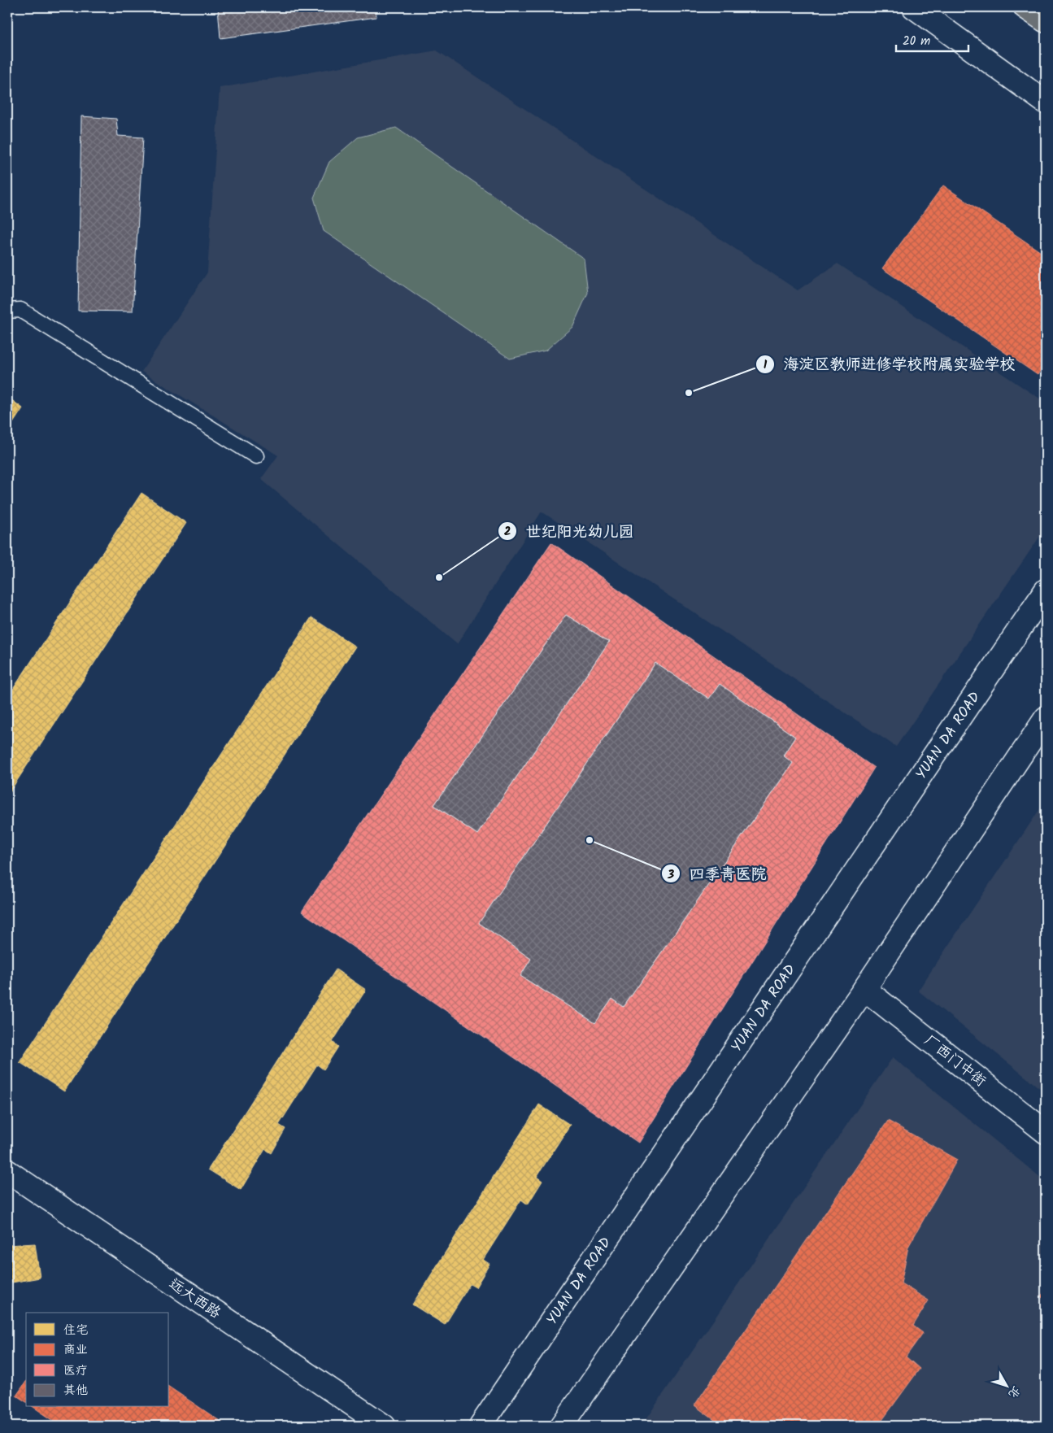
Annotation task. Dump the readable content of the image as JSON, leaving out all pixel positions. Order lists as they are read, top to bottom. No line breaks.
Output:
{"streets":{"main road":["YUAN DA ROAD","厂西门中街","远大西路"]},"places":["海淀区教师进修学校附属实验学校","世纪阳光幼儿园","四季青医院"],"legend":["住宅","商业","医疗","其他"],"scale_bar":"20 m","north":"bottom right"}
